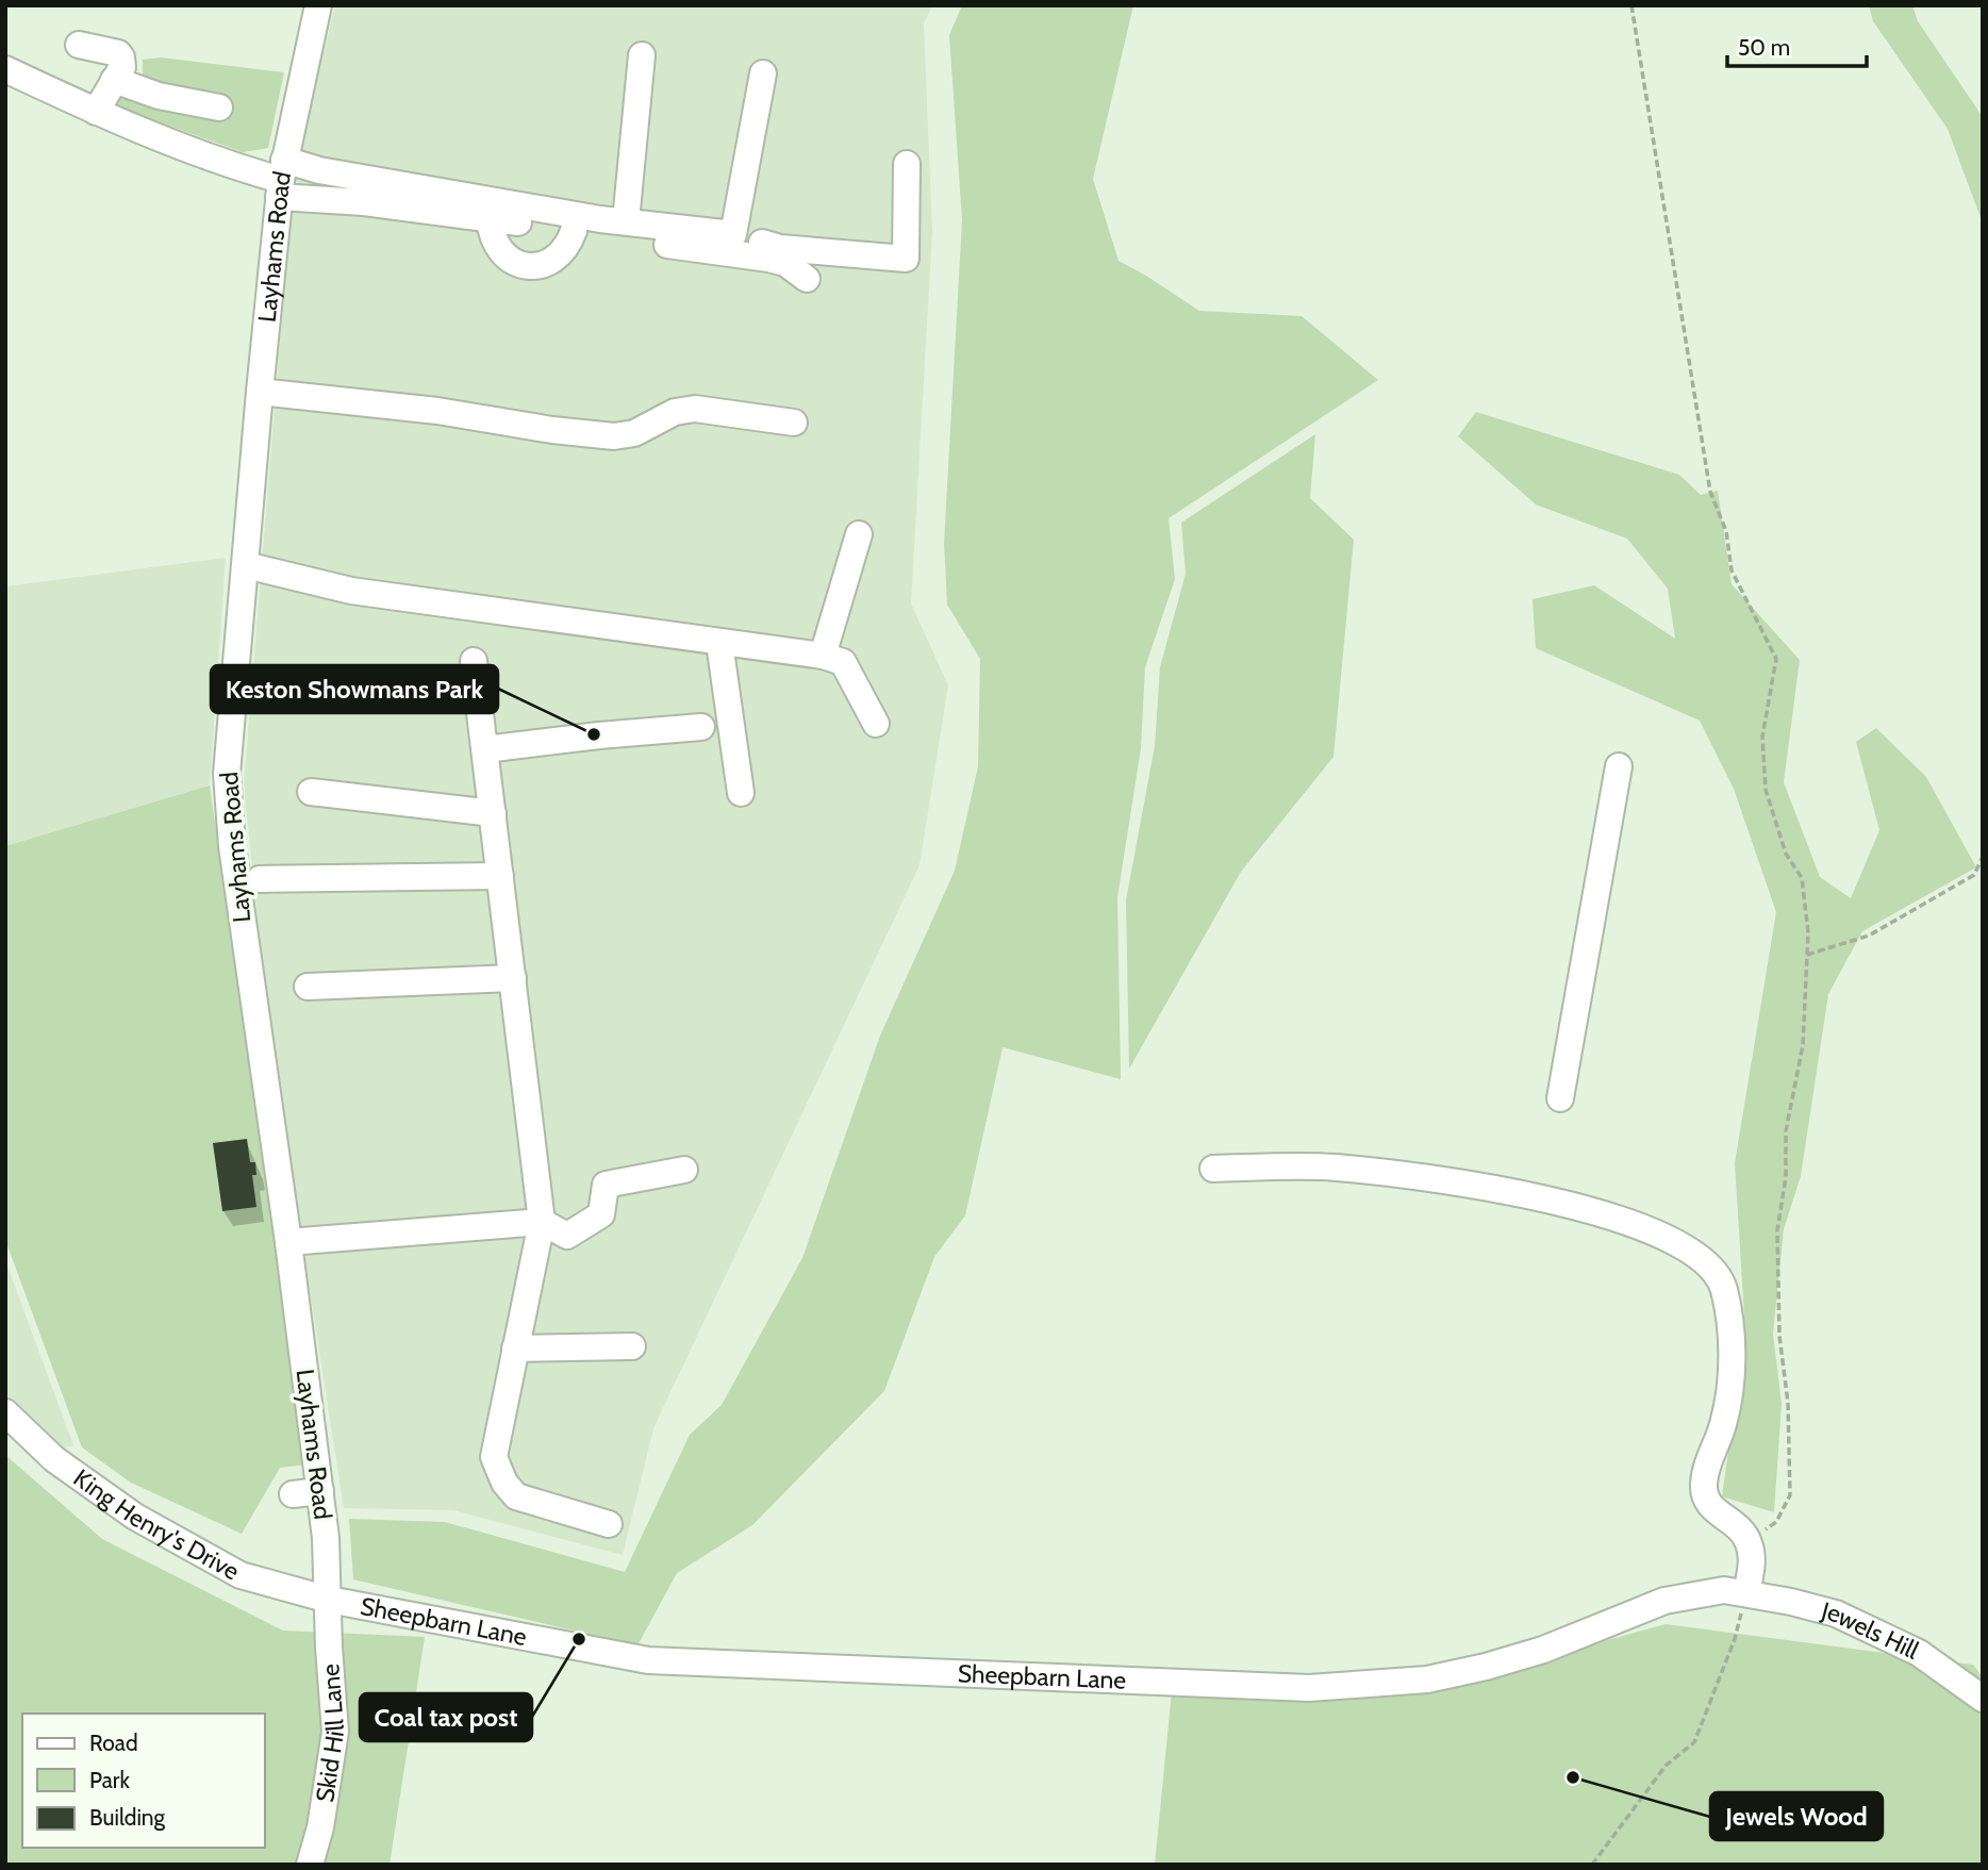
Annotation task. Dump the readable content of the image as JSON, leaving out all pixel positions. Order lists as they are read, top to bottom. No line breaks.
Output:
{"streets":{"street":["Layhams Road","King Henry's Drive","Sheepbarn Lane","Jewels Hill","Skid Hill Lane"]},"crossings":[["Layhams Road","King Henry's Drive"],["Layhams Road","Sheepbarn Lane"],["Layhams Road","Skid Hill Lane"],["King Henry's Drive","Sheepbarn Lane"],["King Henry's Drive","Skid Hill Lane"],["Sheepbarn Lane","Jewels Hill"],["Sheepbarn Lane","Skid Hill Lane"]],"places":["Keston Showmans Park","Coal tax post","Jewels Wood"],"legend":["Road","Park","Building"],"scale_bar":"50 m"}
